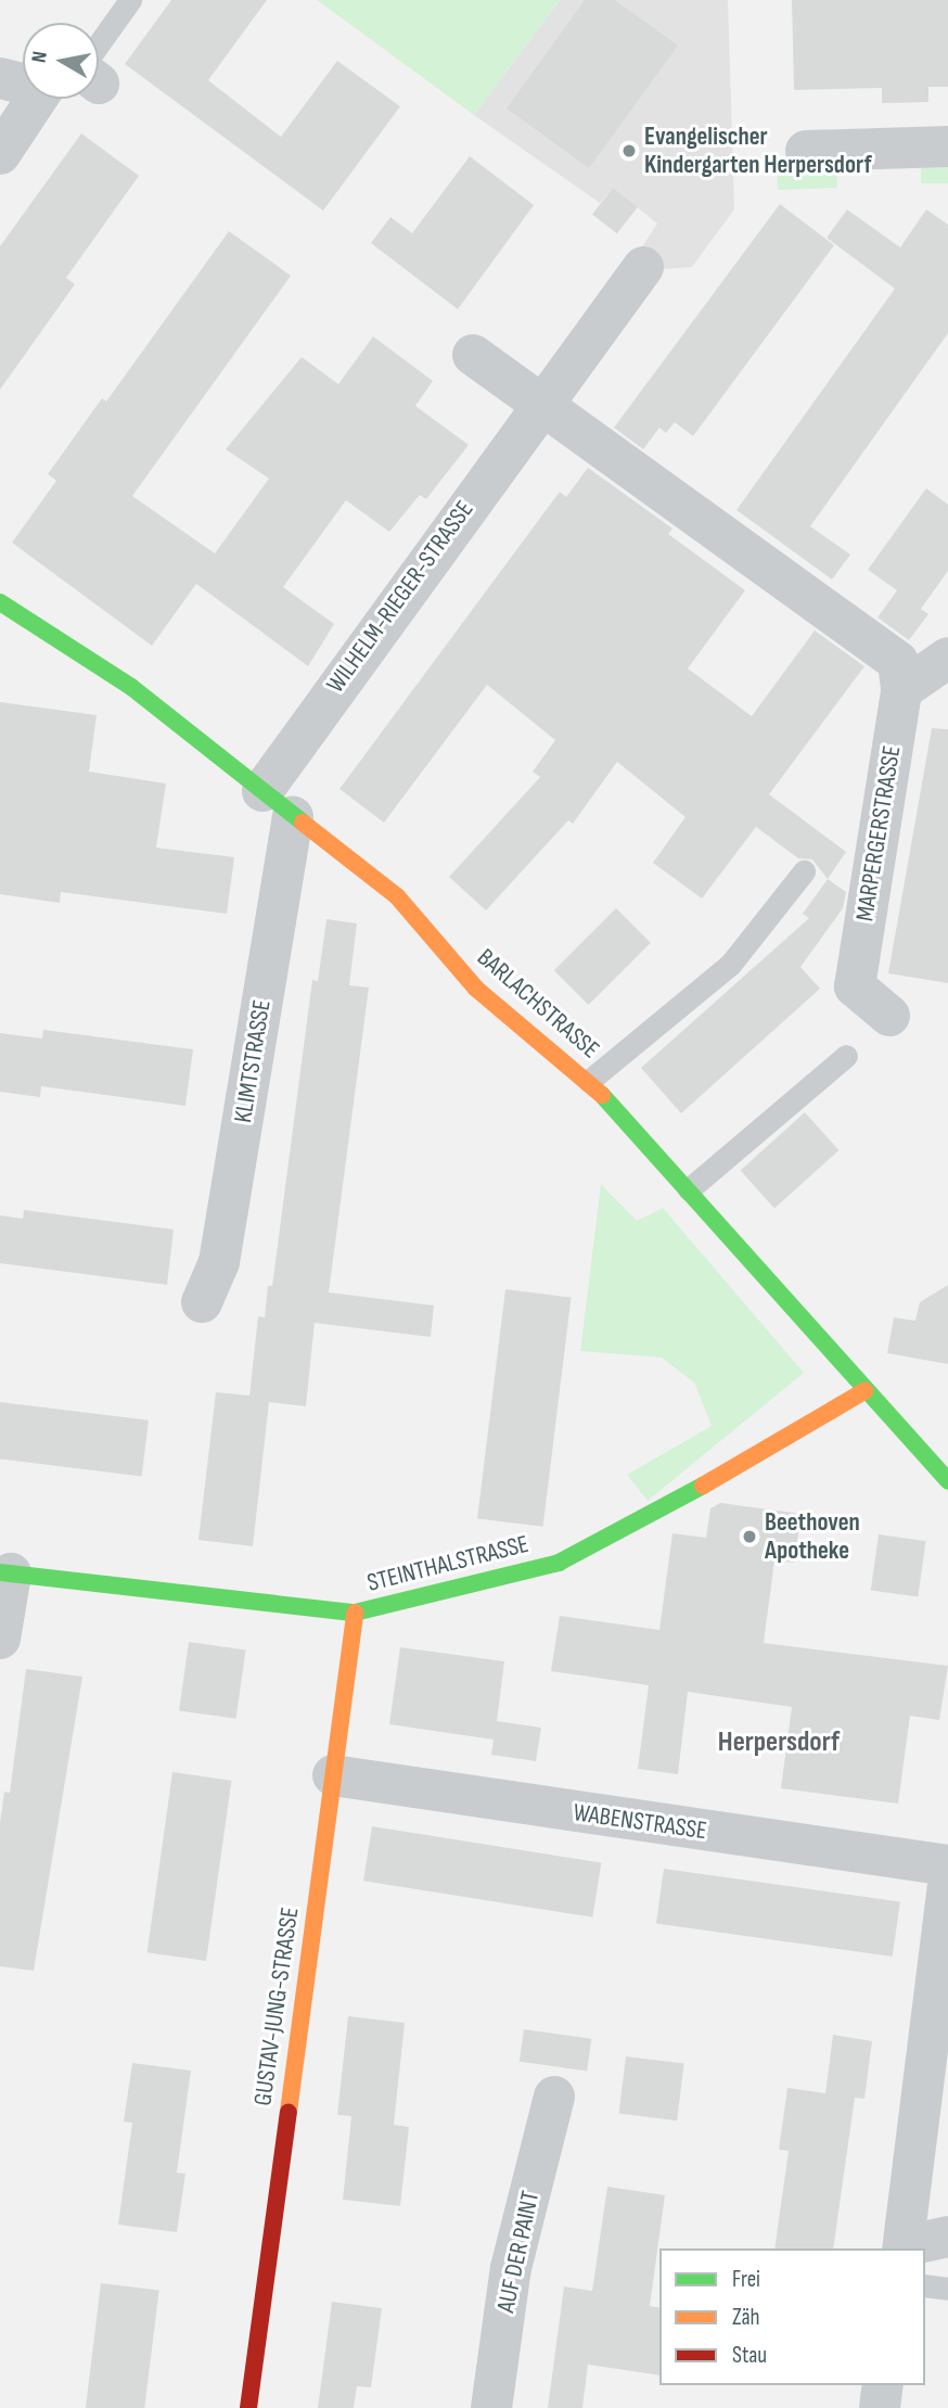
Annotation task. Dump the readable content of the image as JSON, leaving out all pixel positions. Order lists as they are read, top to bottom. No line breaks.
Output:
{"streets":{"street":["WILHELM-RIEGER-STRASSE","MARPERGERSTRASSE","BARLACHSTRASSE","KLIMTSTRASSE","STEINTHALSTRASSE","WABENSTRASSE","GUSTAV-JUNG-STRASSE","AUF DER PAINT"]},"crossings":[["WILHELM-RIEGER-STRASSE","BARLACHSTRASSE"],["WILHELM-RIEGER-STRASSE","KLIMTSTRASSE"],["BARLACHSTRASSE","KLIMTSTRASSE"],["BARLACHSTRASSE","STEINTHALSTRASSE"],["STEINTHALSTRASSE","GUSTAV-JUNG-STRASSE"],["WABENSTRASSE","GUSTAV-JUNG-STRASSE"]],"districts":["Herpersdorf"],"places":["Evangelischer Kindergarten Herpersdorf","Beethoven Apotheke"],"legend":["Frei","Zäh","Stau"],"north":"left"}
